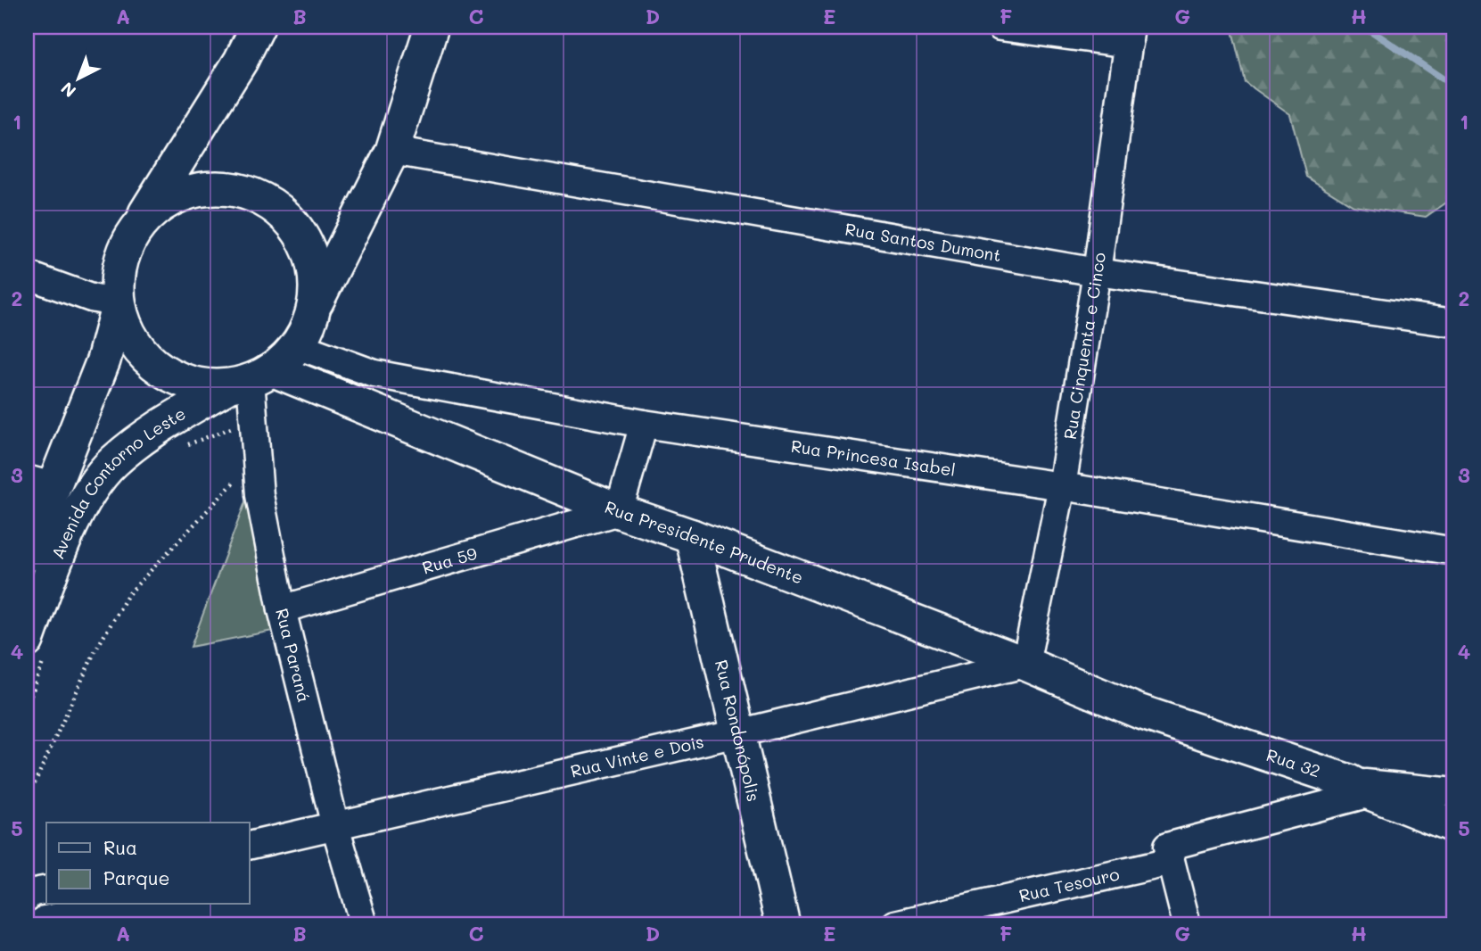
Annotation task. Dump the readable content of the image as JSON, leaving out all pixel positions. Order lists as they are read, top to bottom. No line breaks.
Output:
{"streets":{"street":["Rua Santos Dumont","Rua Cinquenta e Cinco","Rua Princesa Isabel","Avenida Contorno Leste","Rua Presidente Prudente","Rua 59","Rua Paraná","Rua Rondonópolis","Rua Vinte e Dois","Rua 32","Rua Tesouro"]},"crossings":[["Rua Santos Dumont","Rua Cinquenta e Cinco"],["Rua Cinquenta e Cinco","Rua Princesa Isabel"],["Rua Cinquenta e Cinco","Rua Presidente Prudente"],["Rua Cinquenta e Cinco","Rua Vinte e Dois"],["Rua Princesa Isabel","Avenida Contorno Leste"],["Rua Princesa Isabel","Rua Presidente Prudente"],["Rua Princesa Isabel","Rua Paraná"],["Avenida Contorno Leste","Rua Presidente Prudente"],["Avenida Contorno Leste","Rua Paraná"],["Rua Presidente Prudente","Rua 59"],["Rua Presidente Prudente","Rua Paraná"],["Rua Presidente Prudente","Rua Rondonópolis"],["Rua Presidente Prudente","Rua Vinte e Dois"],["Rua Presidente Prudente","Rua 32"],["Rua 59","Rua Paraná"],["Rua Paraná","Rua Vinte e Dois"],["Rua Rondonópolis","Rua Vinte e Dois"],["Rua 32","Rua Tesouro"]],"legend":["Rua","Parque"],"north":"bottom left","grid":{"columns":["A","B","C","D","E","F","G","H"],"rows":["1","2","3","4","5"]}}
